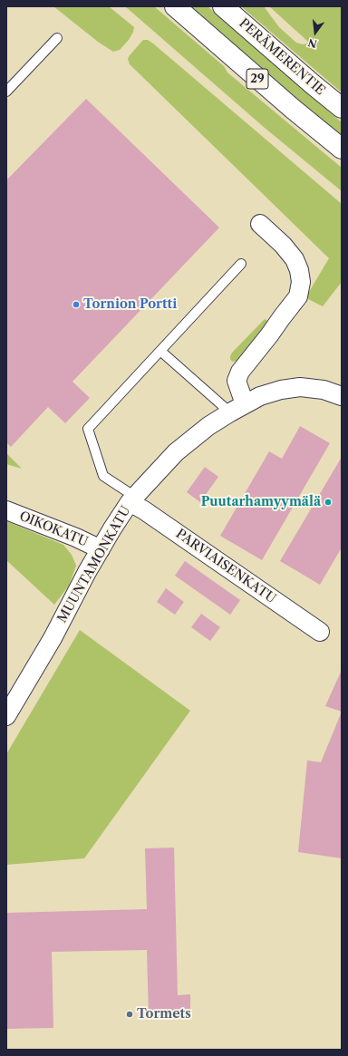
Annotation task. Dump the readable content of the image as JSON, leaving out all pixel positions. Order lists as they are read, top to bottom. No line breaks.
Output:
{"streets":{"highway":["PERÄMERENTIE","29"],"street":["OIKOKATU","MUUNTAMONKATU","PARVIAISENKATU"]},"crossings":[["OIKOKATU","MUUNTAMONKATU"],["MUUNTAMONKATU","PARVIAISENKATU"]],"places":["Tornion Portti","Puutarhamyymälä","Tormets"],"north":"bottom"}
